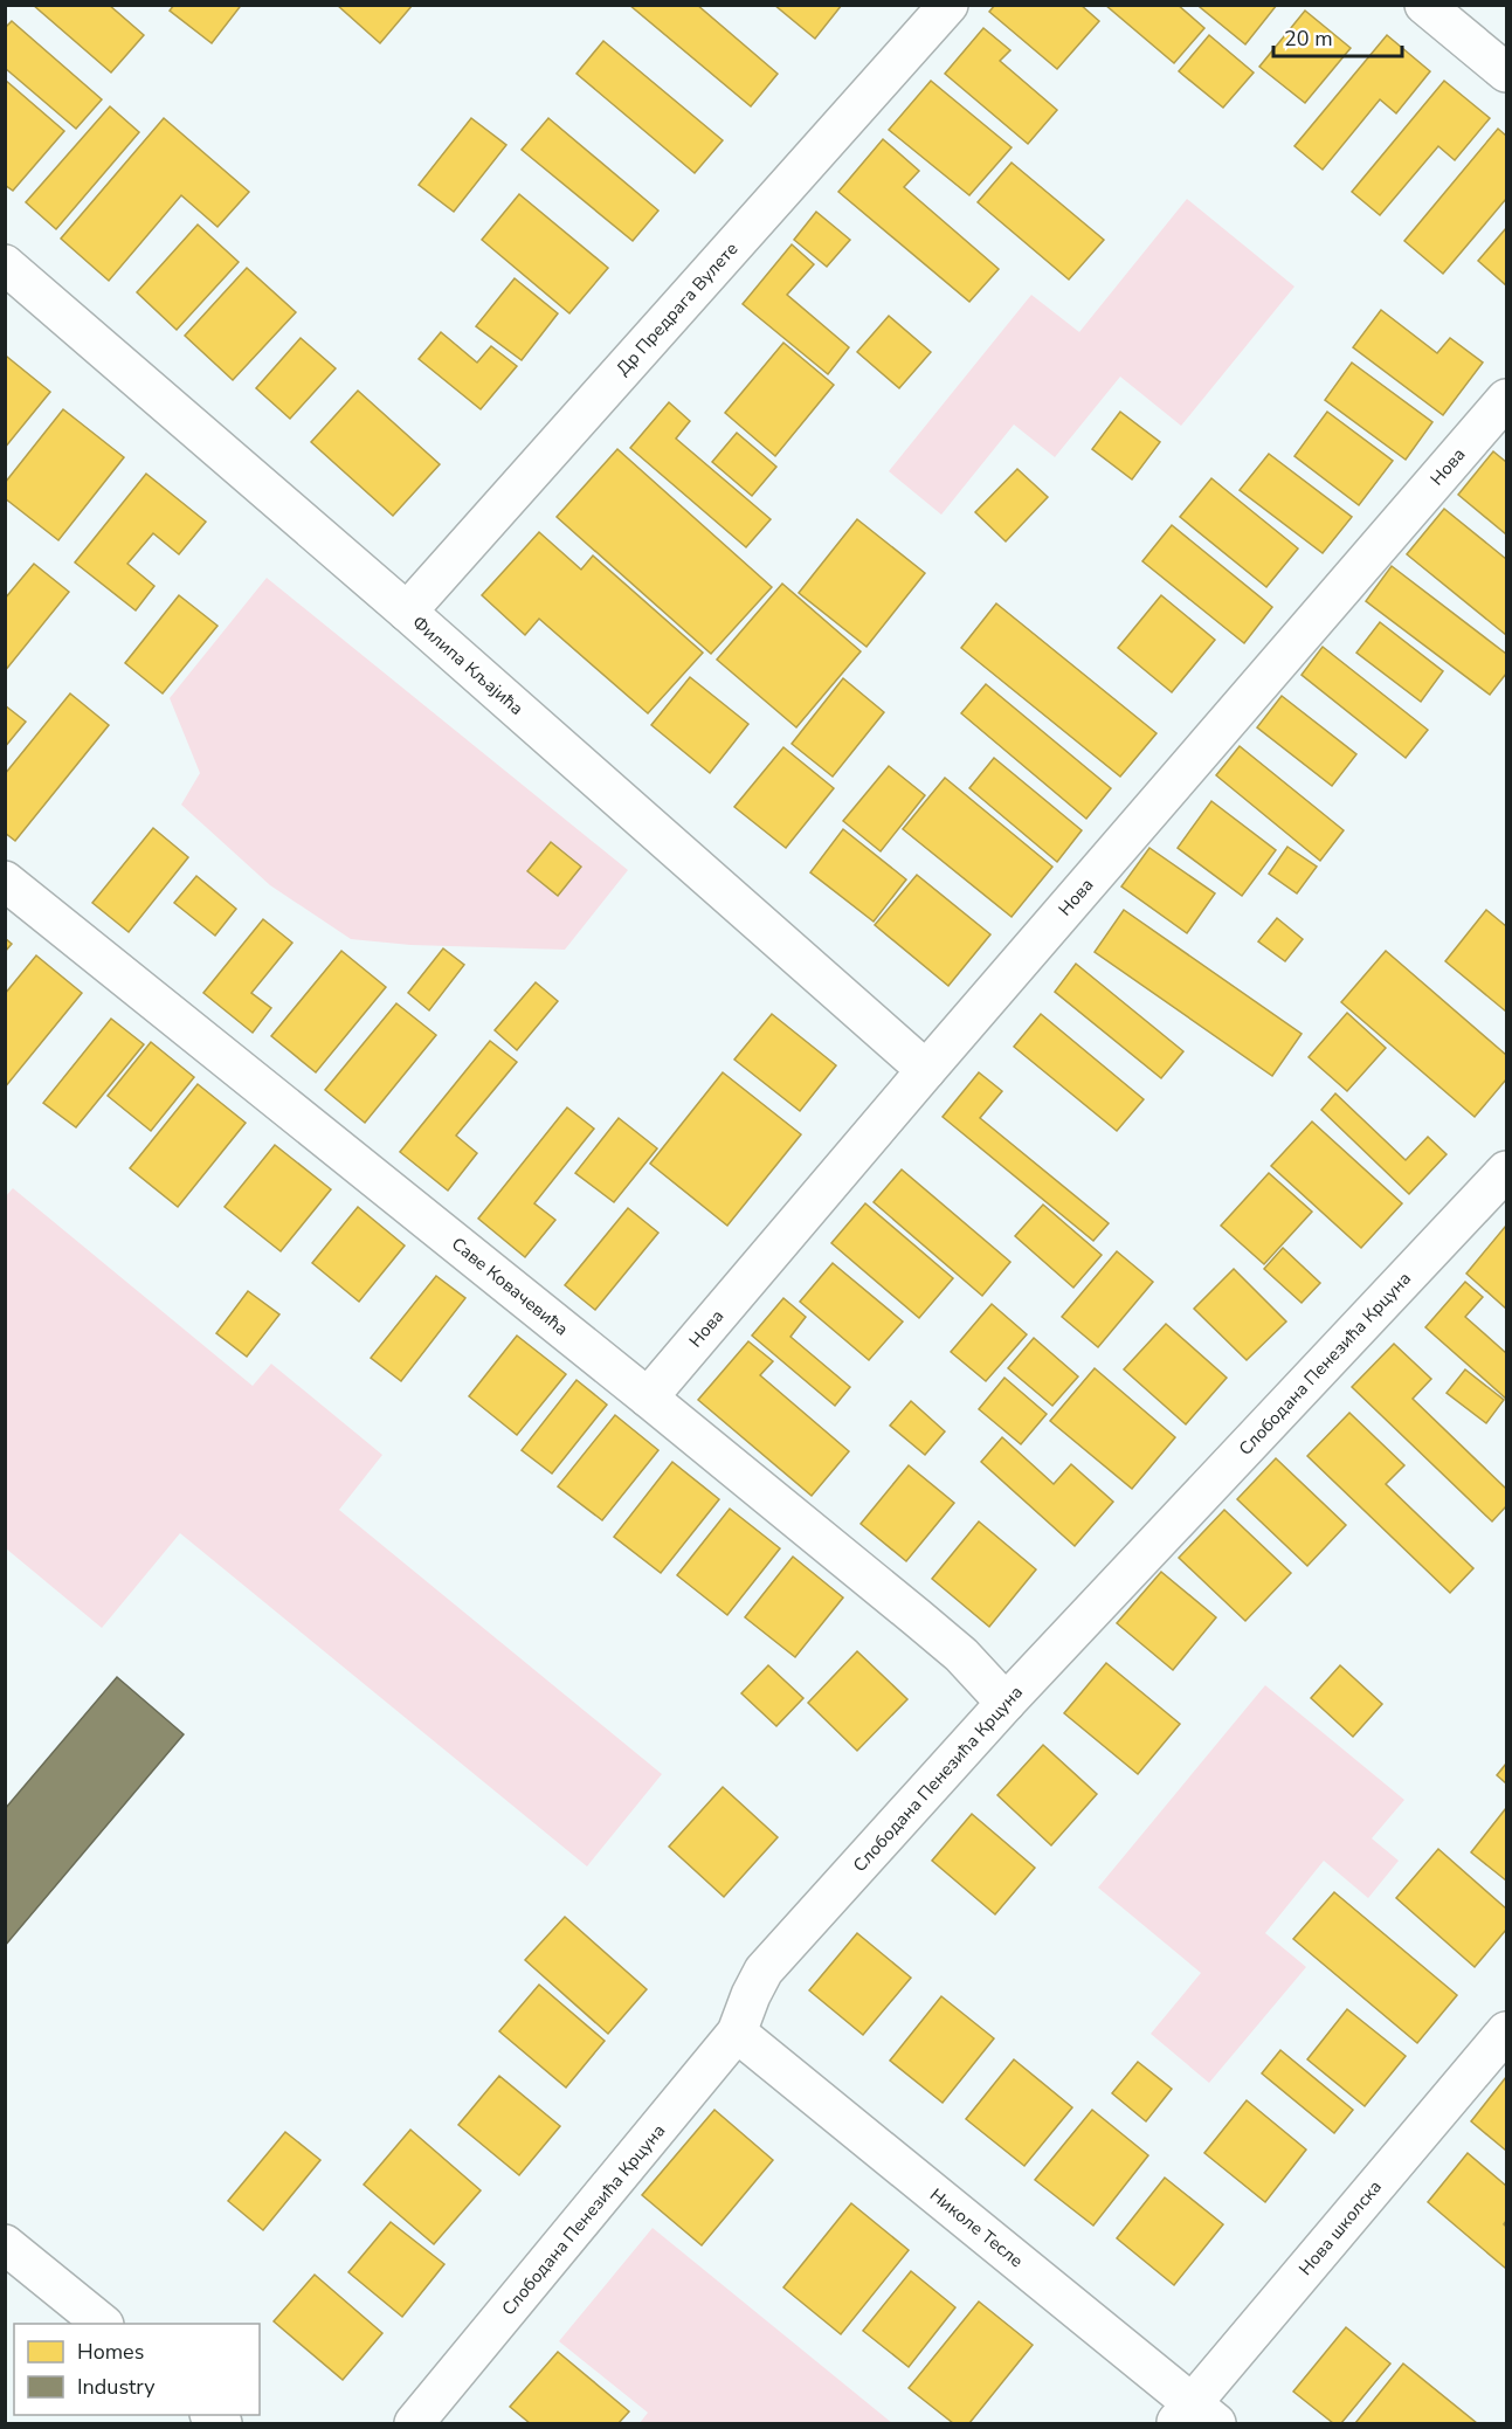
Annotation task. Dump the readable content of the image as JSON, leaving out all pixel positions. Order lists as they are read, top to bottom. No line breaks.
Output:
{"streets":{"street":["Др Предрага Вулете","Нова","Филипа Кљајића","Саве Ковачевића","Слободана Пенезића Крцуна","Николе Тесле","Нова школска"]},"crossings":[["Др Предрага Вулете","Филипа Кљајића"],["Нова","Филипа Кљајића"],["Нова","Саве Ковачевића"],["Саве Ковачевића","Слободана Пенезића Крцуна"],["Слободана Пенезића Крцуна","Николе Тесле"],["Николе Тесле","Нова школска"]],"legend":["Homes","Industry"],"scale_bar":"20 m"}
